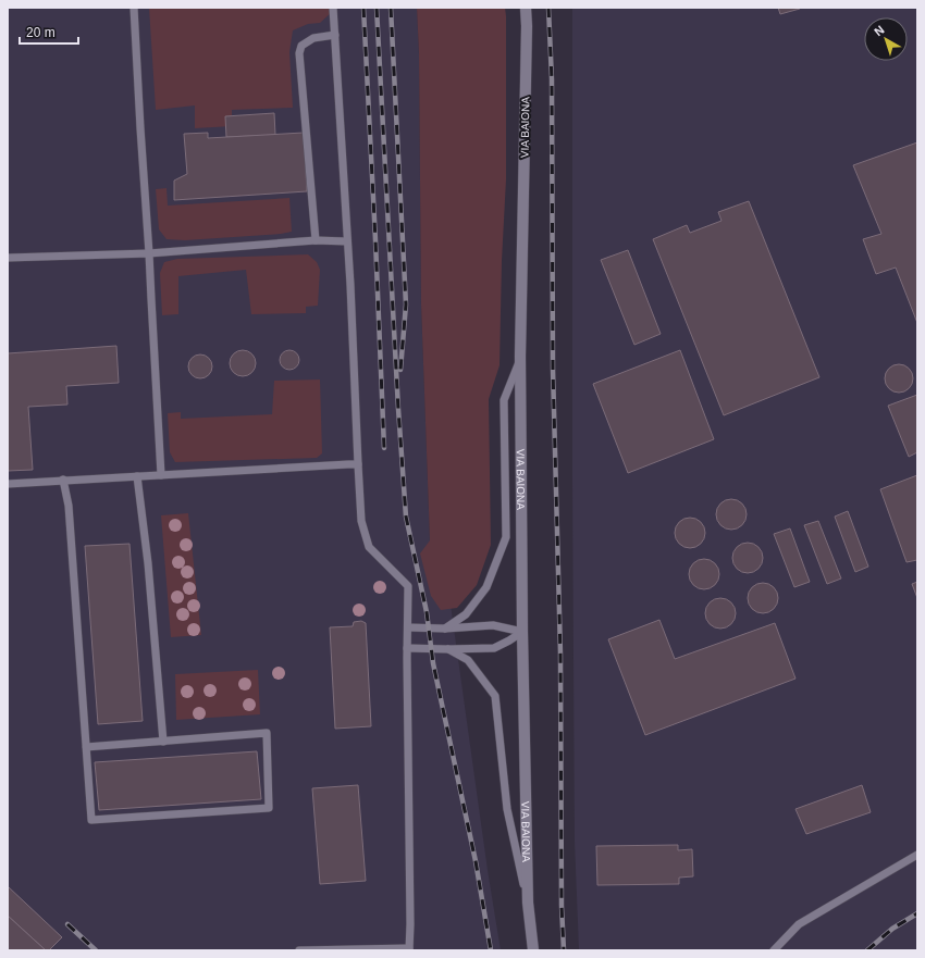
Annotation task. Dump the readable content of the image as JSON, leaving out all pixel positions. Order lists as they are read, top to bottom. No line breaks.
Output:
{"streets":{"street":["VIA BAIONA"]},"scale_bar":"20 m","north":"top left"}
